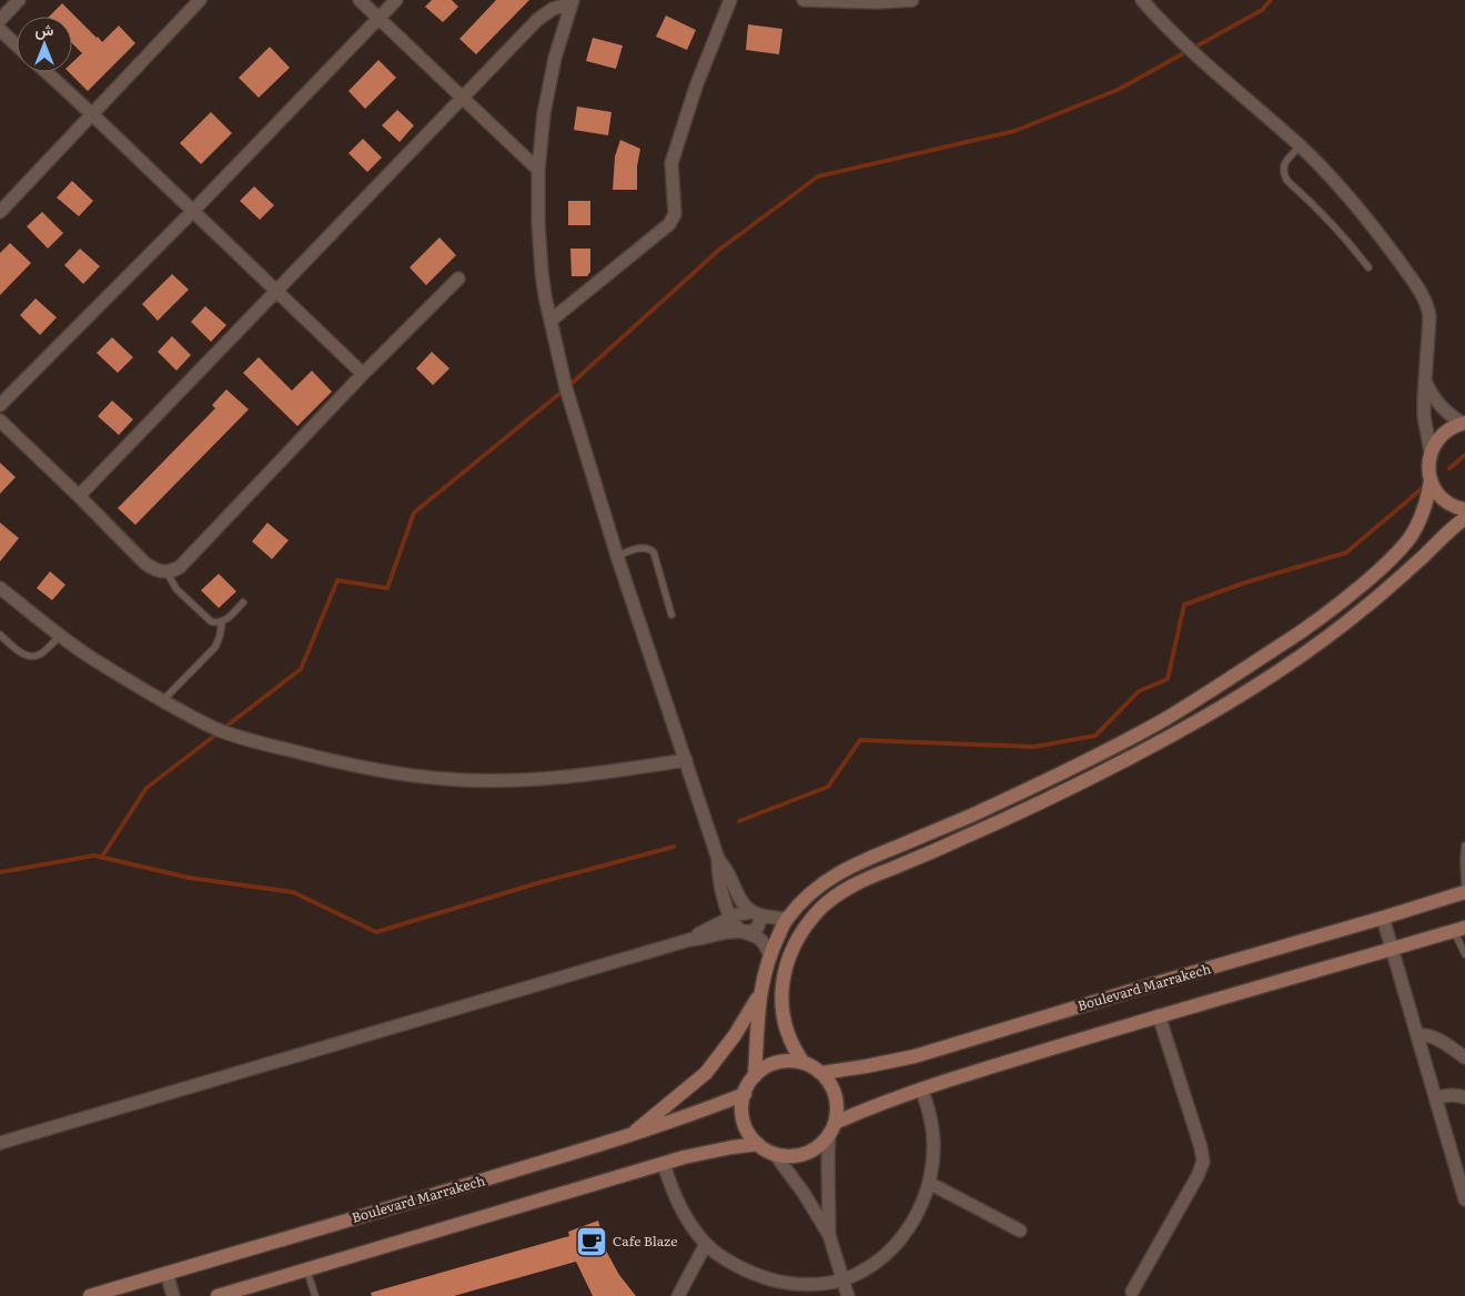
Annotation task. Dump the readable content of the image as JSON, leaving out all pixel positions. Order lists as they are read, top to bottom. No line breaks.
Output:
{"streets":{"main road":["Boulevard Marrakech"]},"places":{"cafe":["Cafe Blaze"]},"north":"top"}
